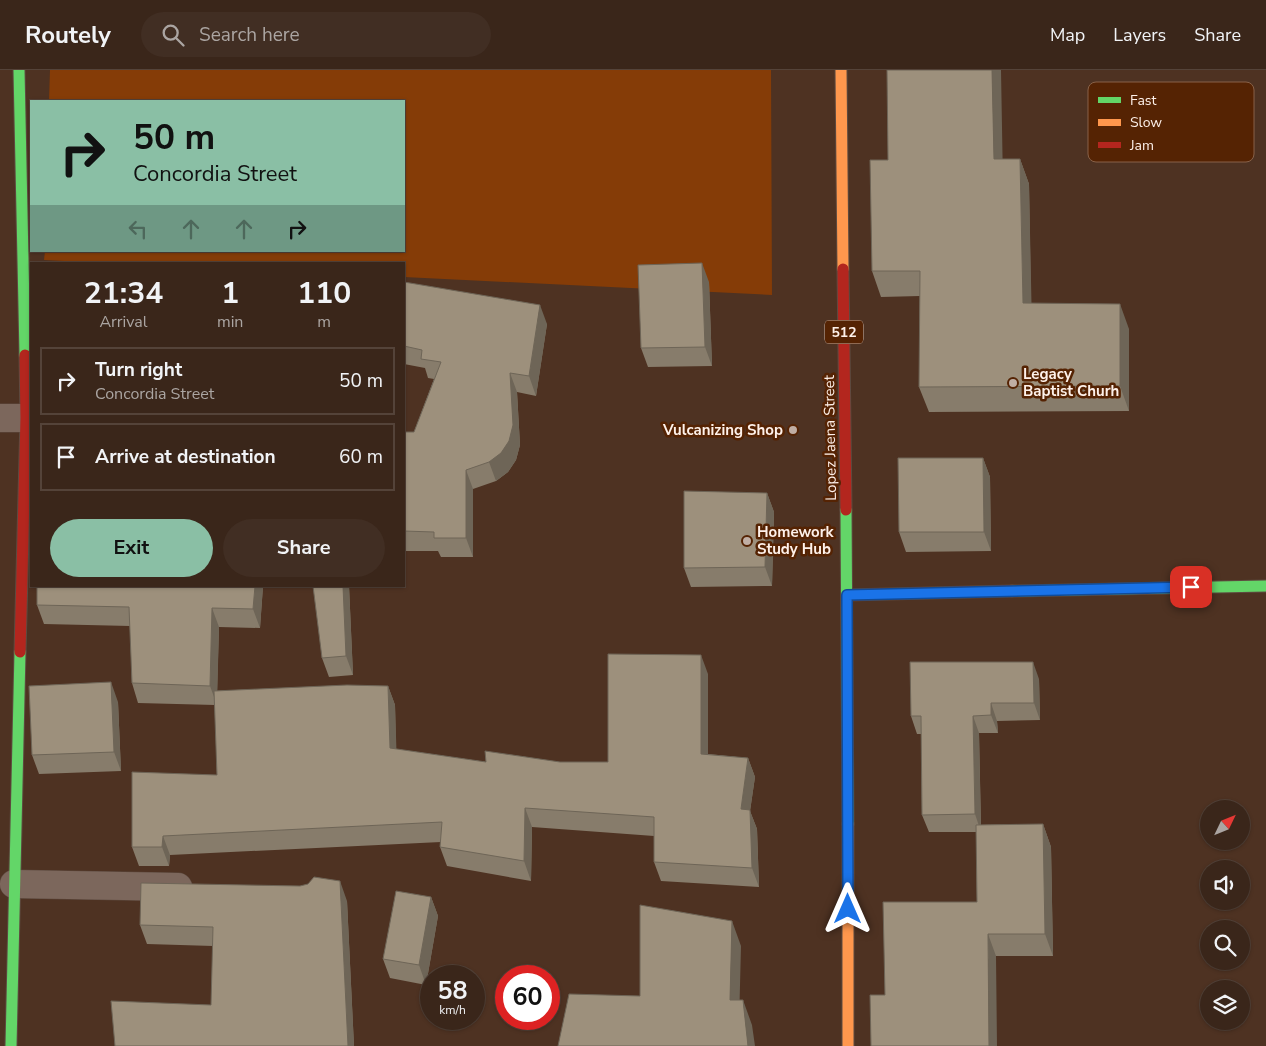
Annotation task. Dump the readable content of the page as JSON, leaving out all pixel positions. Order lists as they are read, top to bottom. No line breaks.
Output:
{"streets":{"street":["512","Lopez Jaena Street"]},"places":["Legacy Baptist Churh","Vulcanizing Shop","Homework Study Hub"],"legend":["Fast","Slow","Jam"],"north":"top right","page":{"header":"Routely","search":"Search here","nav":["Map","Layers","Share"],"turn":["50 m","Concordia Street"],"eta":["21:34","Arrival","1","min","110","m"],"list":[{"name":"Turn right","note":"Concordia Street","value":"50 m"},{"name":"Arrive at destination","value":"60 m"}],"buttons":["Exit","Share"],"speed":"58 km/h","limit":"60"}}
